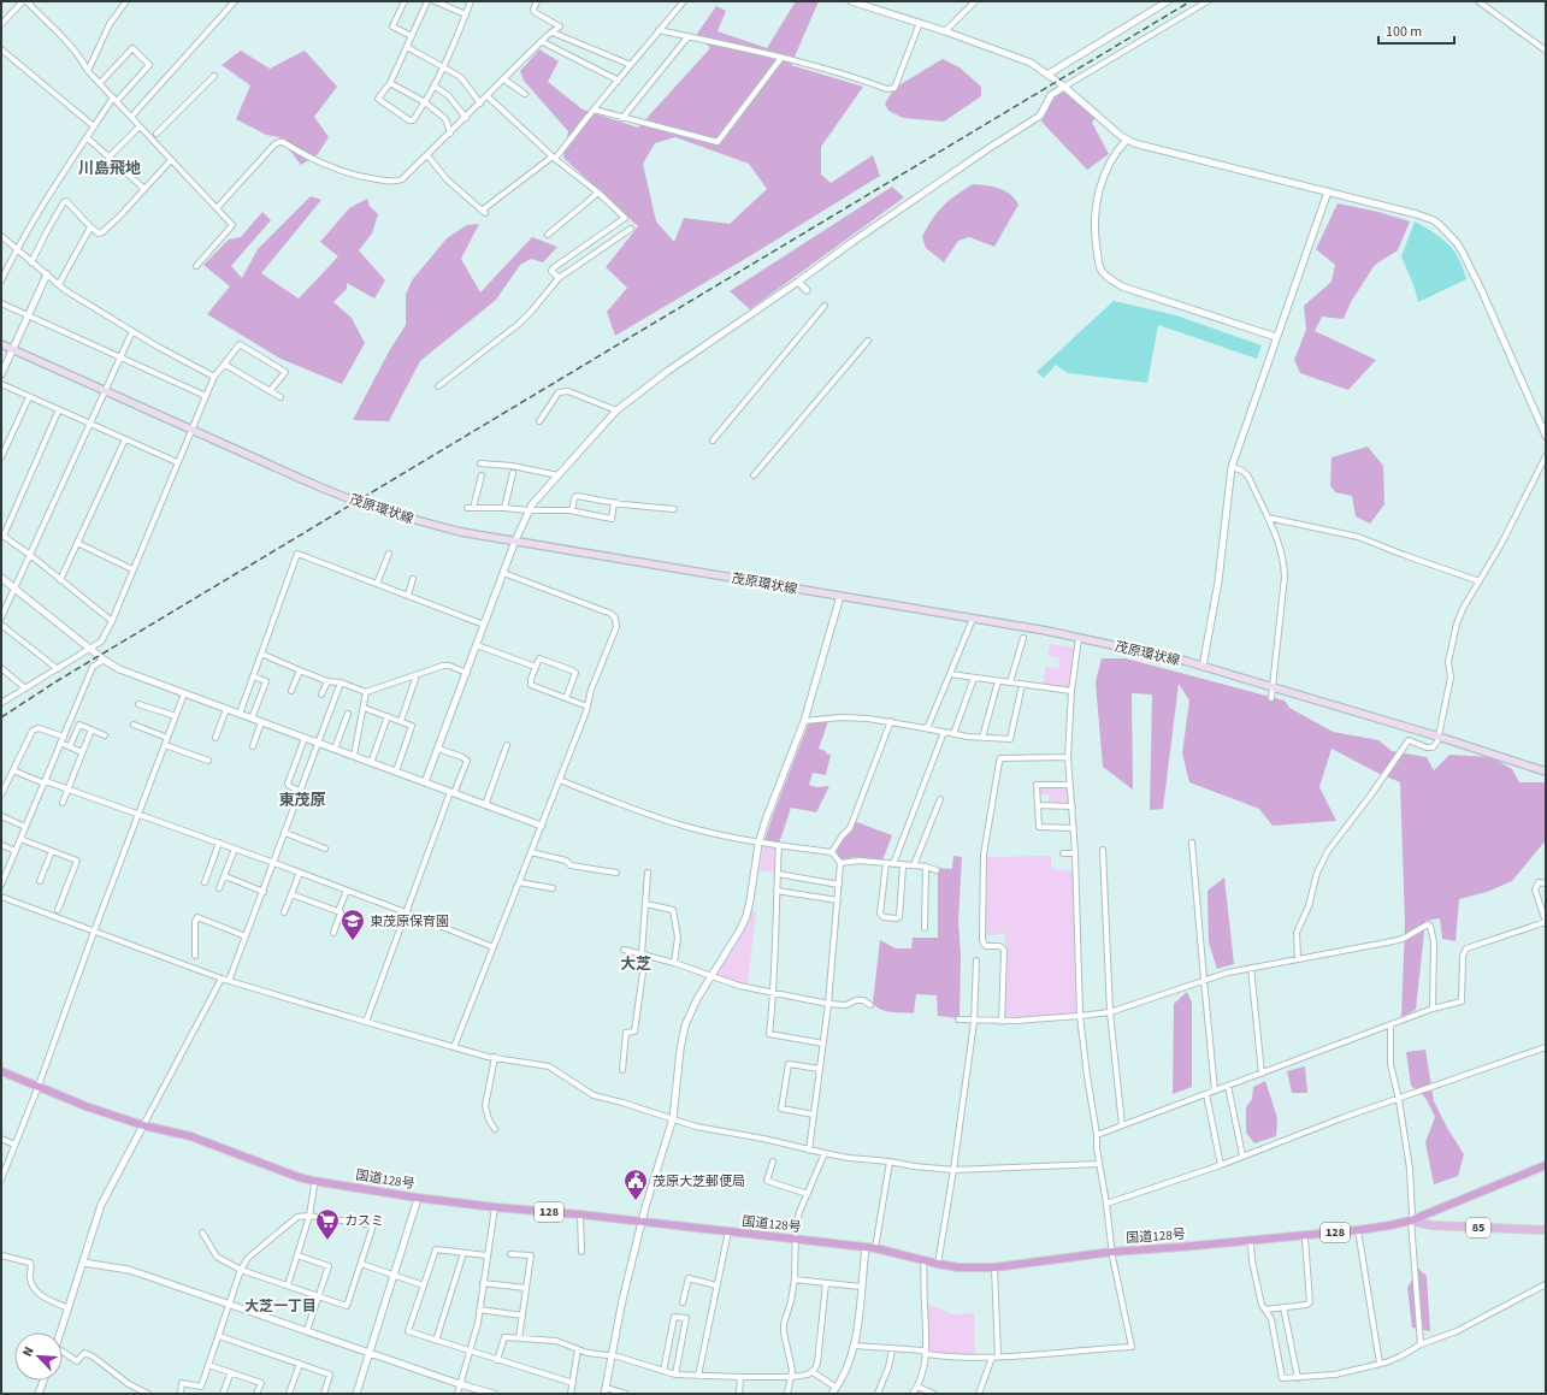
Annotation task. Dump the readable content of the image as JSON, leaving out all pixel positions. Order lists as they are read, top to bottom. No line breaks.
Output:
{"streets":{"highway":["国道128号","128"],"main road":["茂原環状線","85"]},"crossings":[["国道128号","85"]],"districts":["川島飛地","東茂原","大芝","大芝一丁目"],"places":{"school or university":["東茂原保育園"],"public building":["茂原大芝郵便局"],"supermarket":["カスミ"]},"scale_bar":"100 m","north":"top left"}
